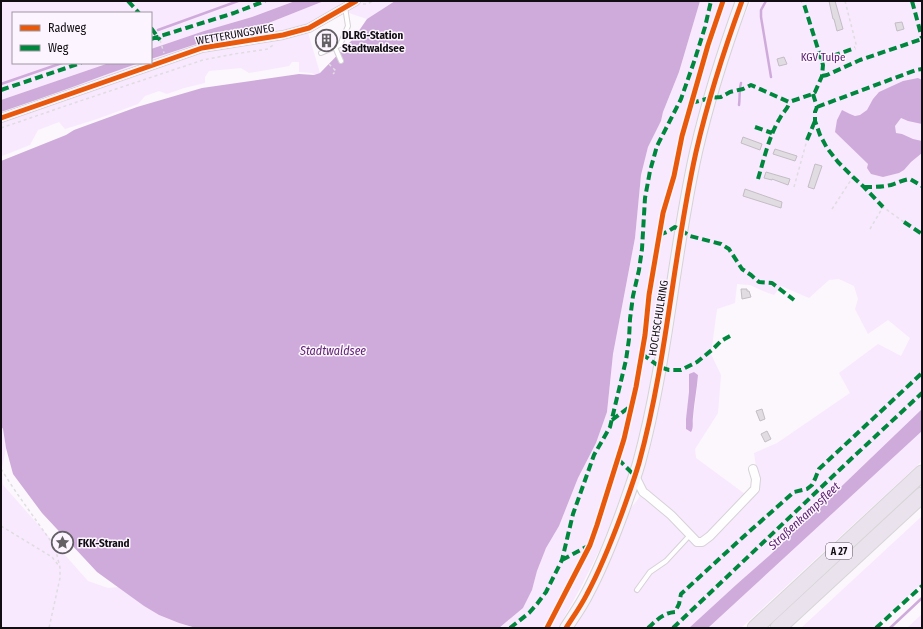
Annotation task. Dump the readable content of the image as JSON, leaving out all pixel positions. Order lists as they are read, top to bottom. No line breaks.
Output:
{"streets":{"highway":["A 27"],"street":["WETTERUNGSWEG","HOCHSCHULRING"]},"water":["Stadtwaldsee","Straßenkampsfleet"],"parks":["KGV Tulpe"],"places":{"building":["DLRG-Station Stadtwaldsee"],"place":["FKK-Strand"]},"legend":["Radweg","Weg"]}
